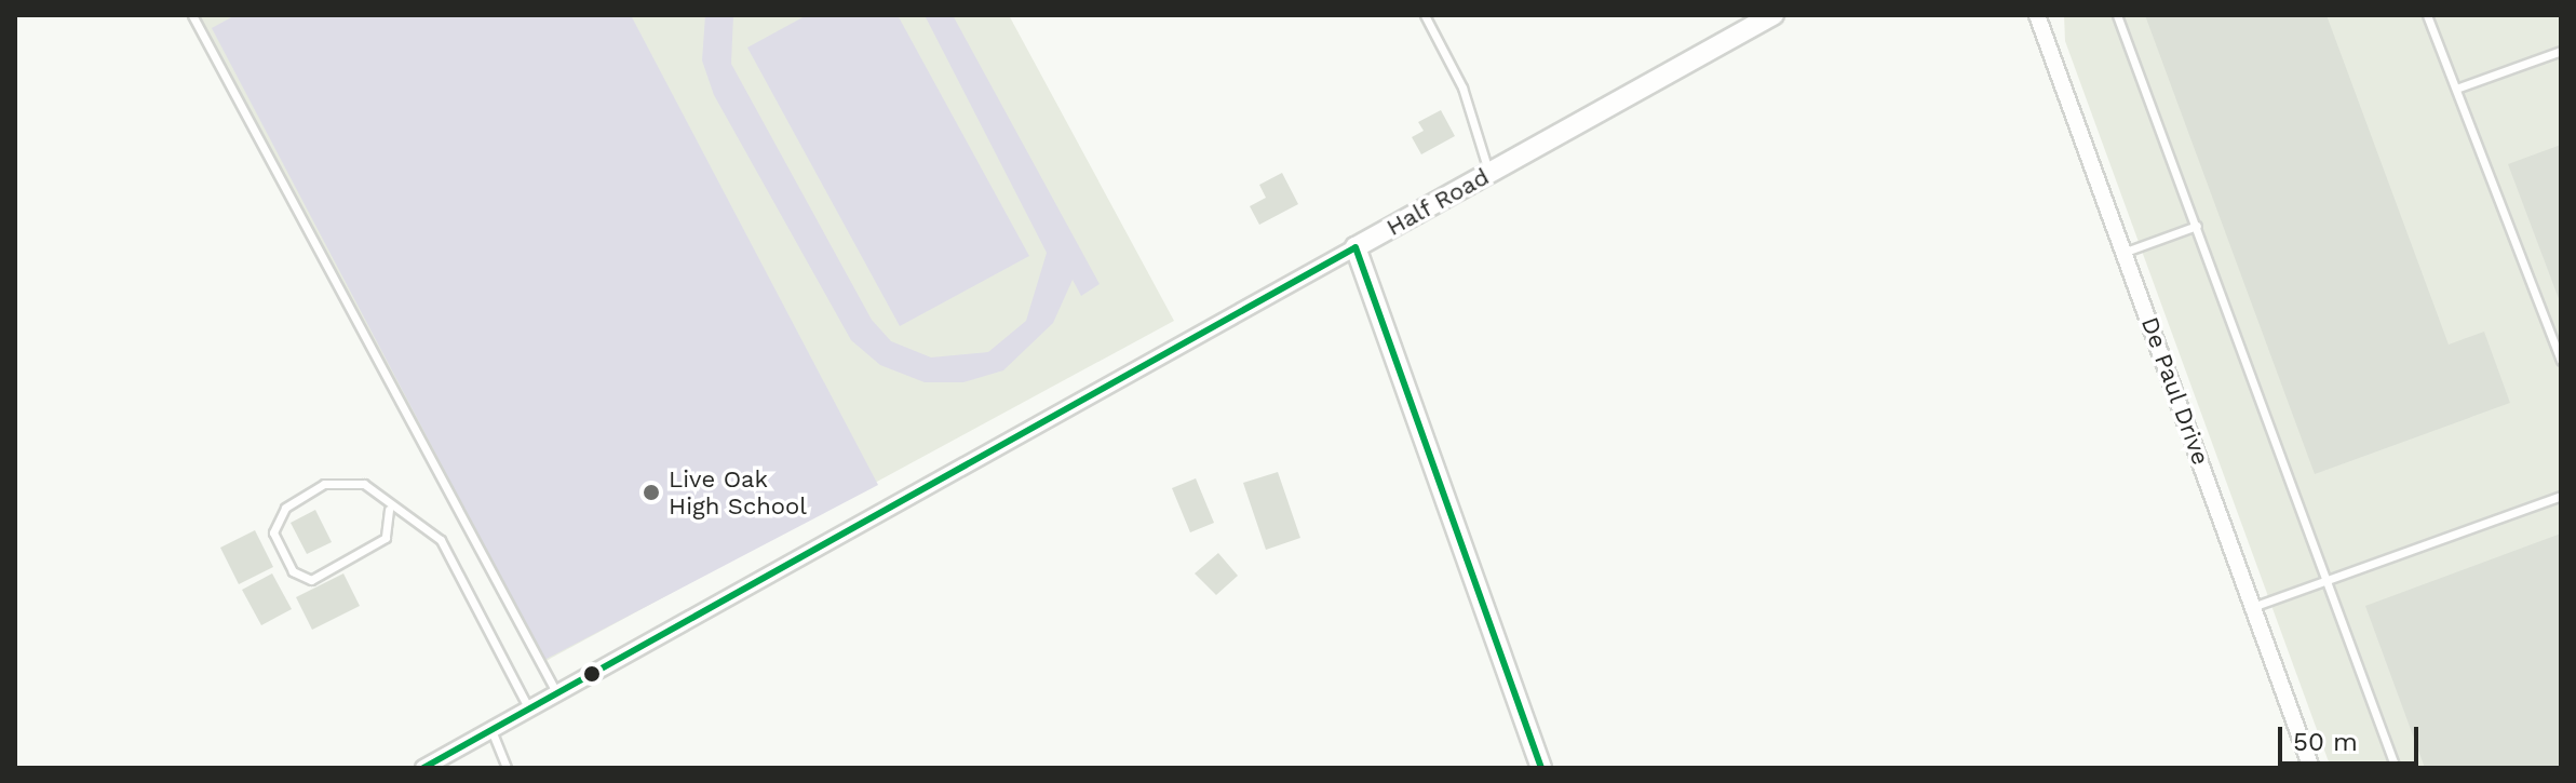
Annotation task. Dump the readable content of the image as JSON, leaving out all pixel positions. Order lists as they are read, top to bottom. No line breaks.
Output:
{"streets":{"street":["Half Road","De Paul Drive"]},"places":["Live Oak High School"],"scale_bar":"50 m"}
